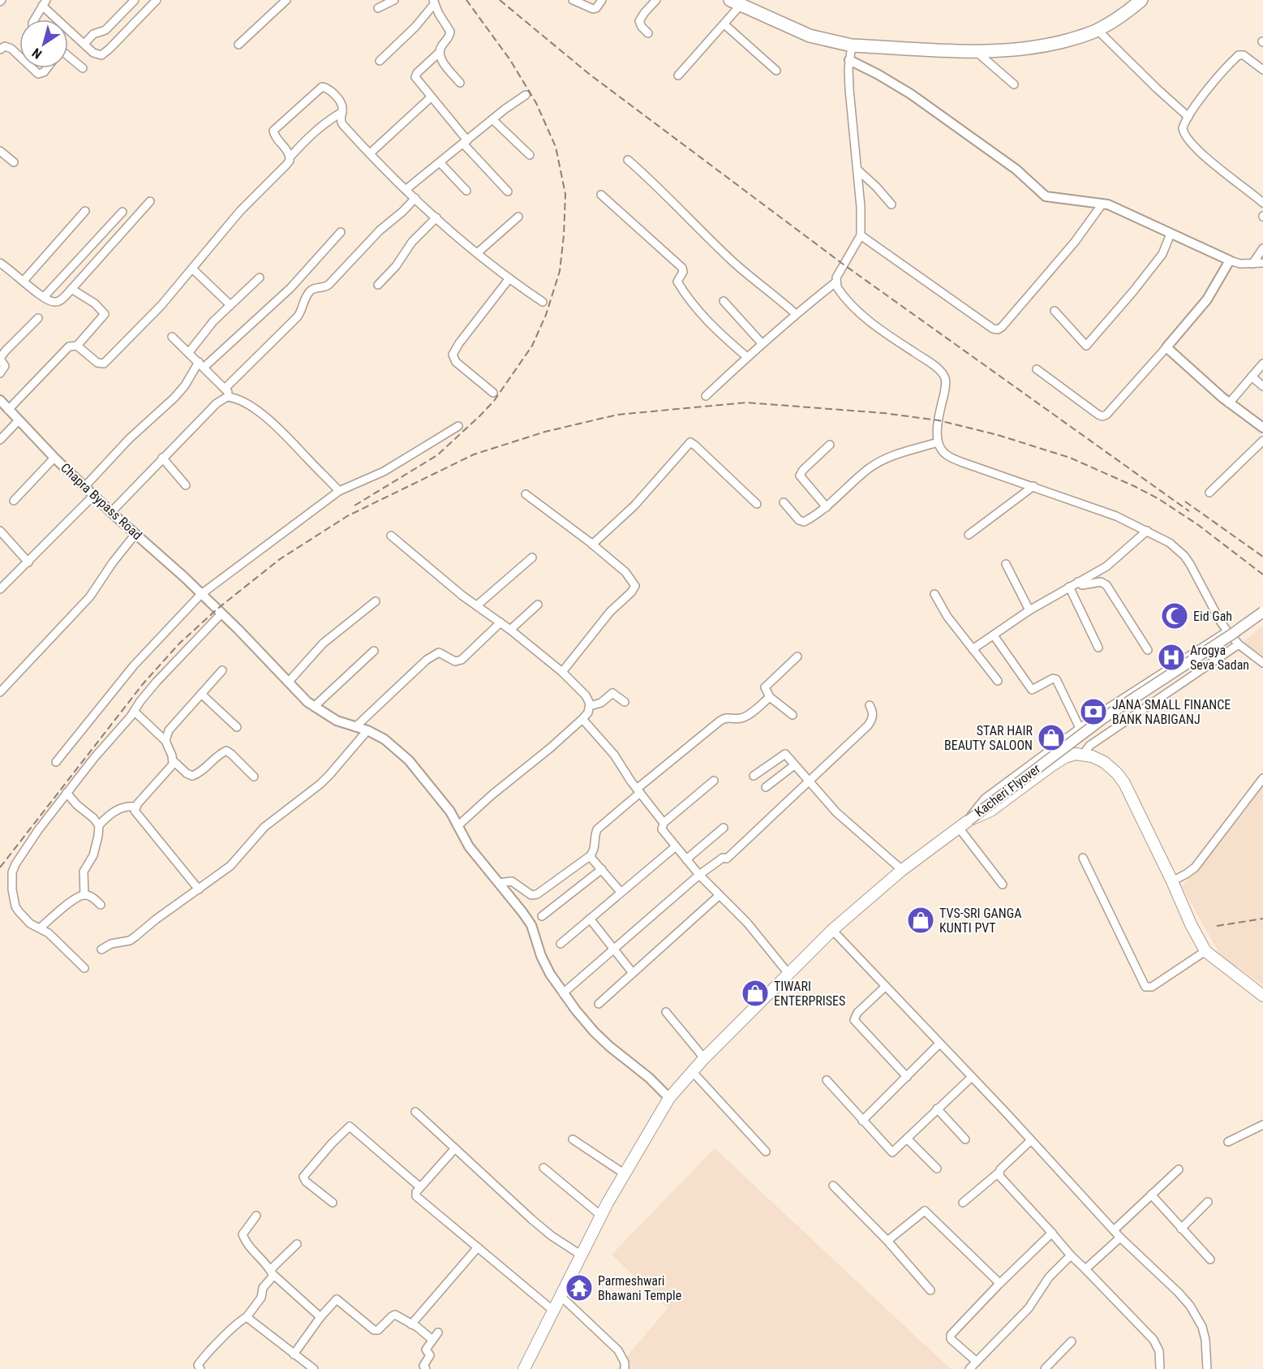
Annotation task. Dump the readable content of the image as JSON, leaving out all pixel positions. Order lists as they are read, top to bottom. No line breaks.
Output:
{"streets":{"main road":["Kacheri Flyover"],"street":["Chapra Bypass Road"]},"places":{"mosque":["Eid Gah"],"hospital":["Arogya Seva Sadan"],"bank":["JANA SMALL FINANCE BANK NABIGANJ"],"shop":["STAR HAIR BEAUTY SALOON","TVS-SRI GANGA KUNTI PVT","TIWARI ENTERPRISES"],"temple":["Parmeshwari Bhawani Temple"]},"north":"bottom left"}
